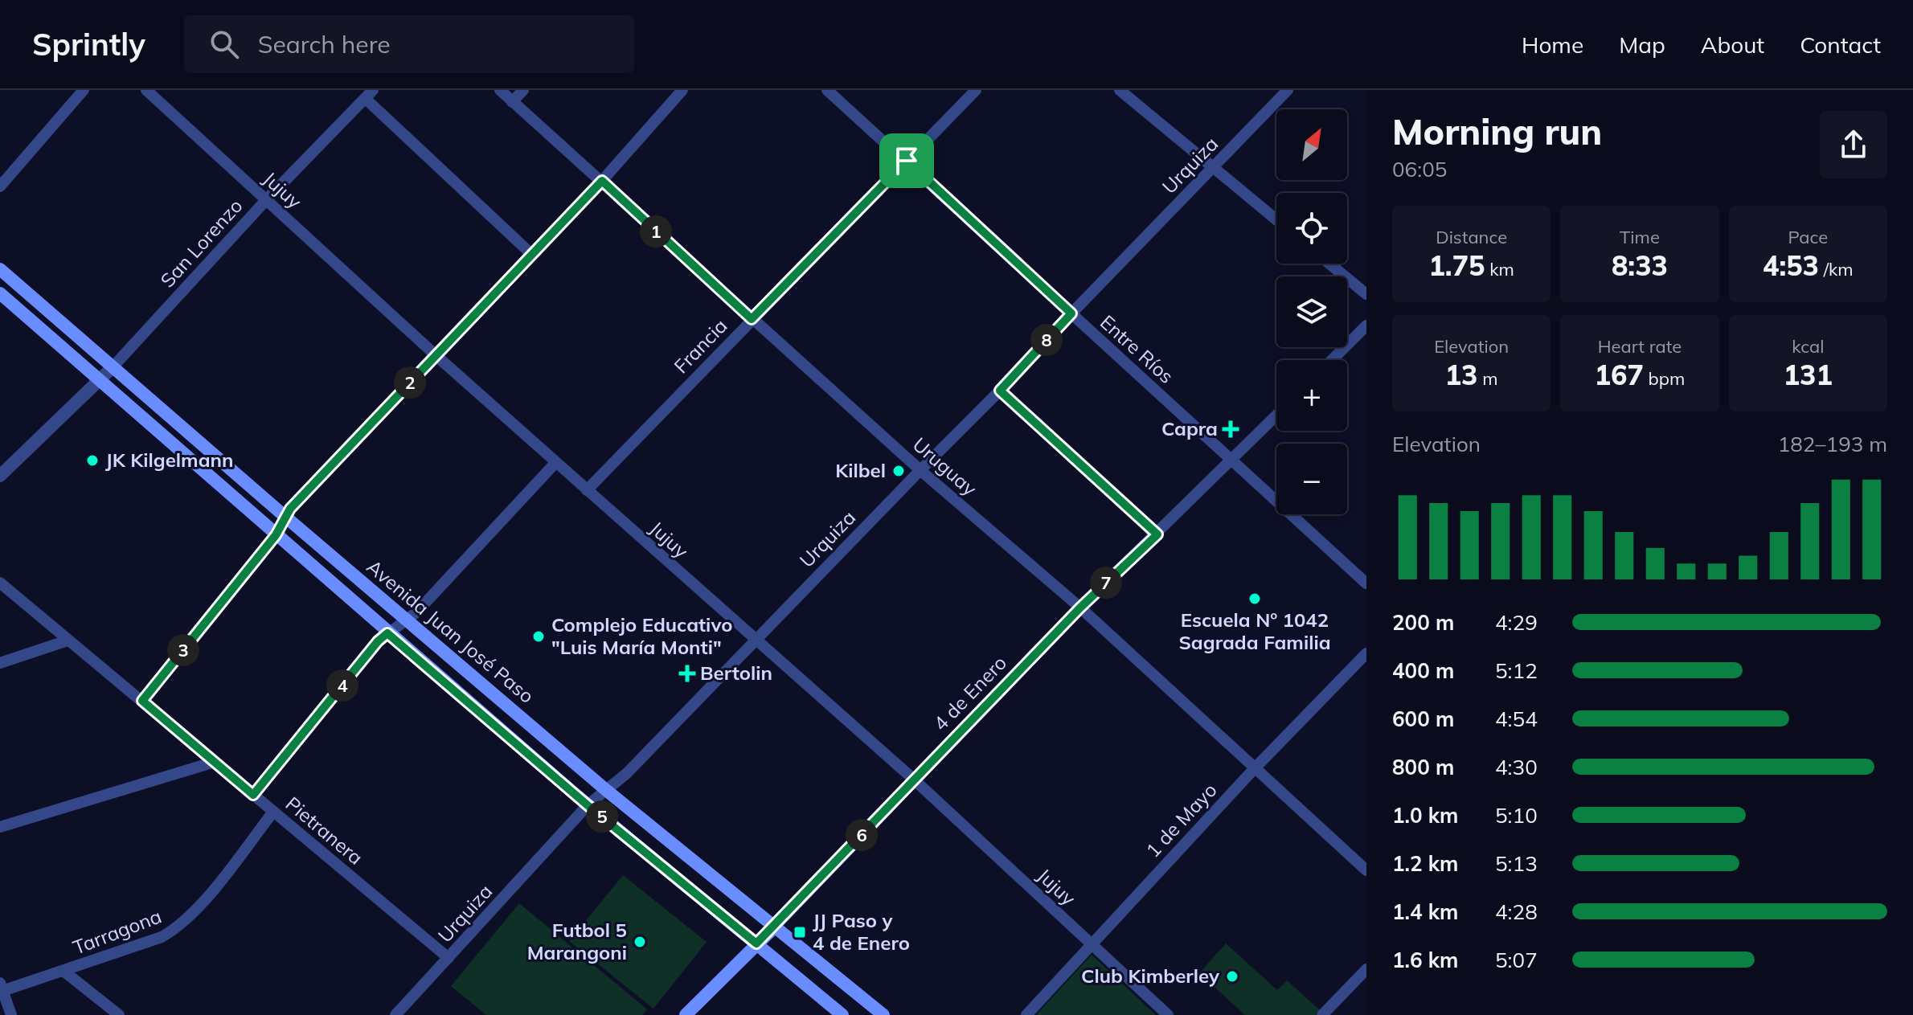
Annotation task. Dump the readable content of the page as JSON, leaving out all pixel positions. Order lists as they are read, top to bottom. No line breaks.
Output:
{"streets":{"main road":["Avenida Juan José Paso","4 de Enero"],"street":["Urquiza","Jujuy","San Lorenzo","Francia","Entre Ríos","Uruguay","1 de Mayo","Pietranera","Tarragona"]},"crossings":[["Urquiza","Jujuy"],["Urquiza","Entre Ríos"],["Urquiza","Uruguay"],["Urquiza","Avenida Juan José Paso"],["Urquiza","Pietranera"],["Jujuy","San Lorenzo"],["Jujuy","Francia"],["Jujuy","4 de Enero"],["Jujuy","1 de Mayo"],["San Lorenzo","Avenida Juan José Paso"],["Francia","Entre Ríos"],["Francia","Uruguay"],["Entre Ríos","4 de Enero"],["Uruguay","4 de Enero"],["Uruguay","1 de Mayo"],["Avenida Juan José Paso","4 de Enero"],["Pietranera","Tarragona"]],"places":{"health":["Capra","Bertolin"],"other":["JK Kilgelmann","Kilbel","Escuela Nº 1042 Sagrada Familia","Complejo Educativo \"Luis María Monti\"","Futbol 5 Marangoni","Club Kimberley"],"transit":["JJ Paso y 4 de Enero"]},"north":"top right","page":{"header":"Sprintly","search":"Search here","nav":["Home","Map","About","Contact"],"heading":["Morning run","06:05"],"map_buttons":["+","−"],"stats":[["Distance","1.75 km"],["Time","8:33"],["Pace","4:53 /km"],["Elevation","13 m"],["Heart rate","167 bpm"],["kcal","131"]],"pins":["1","8","2","7","3","4","5","6"],"chart":["Elevation","182–193 m"],"list":[{"name":"200 m","note":"4:29"},{"name":"400 m","note":"5:12"},{"name":"600 m","note":"4:54"},{"name":"800 m","note":"4:30"},{"name":"1.0 km","note":"5:10"},{"name":"1.2 km","note":"5:13"},{"name":"1.4 km","note":"4:28"},{"name":"1.6 km","note":"5:07"}]}}
